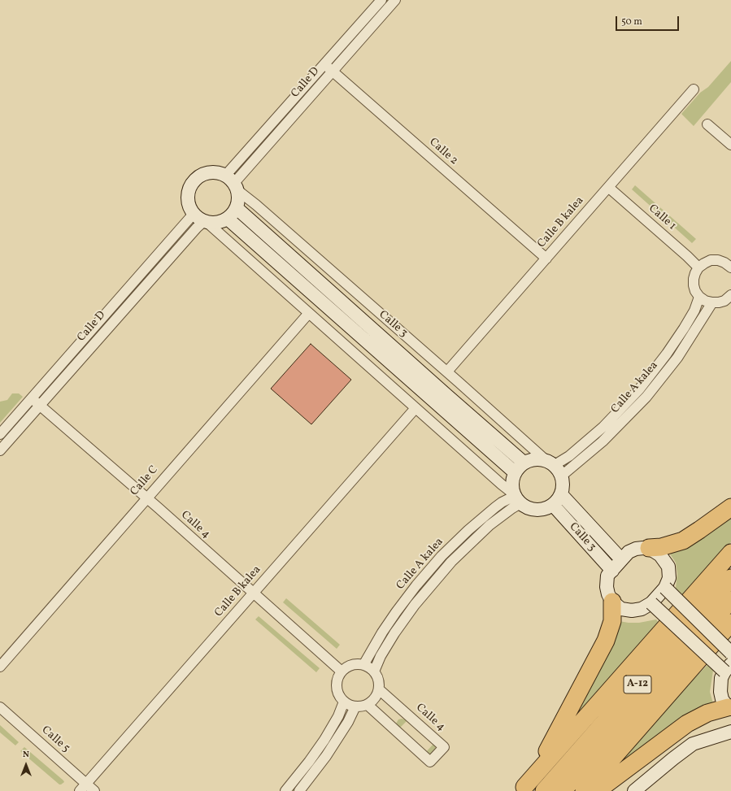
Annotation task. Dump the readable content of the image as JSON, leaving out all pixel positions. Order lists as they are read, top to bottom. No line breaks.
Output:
{"streets":{"highway":["A-12"],"street":["Calle D","Calle 2","Calle 1","Calle B kalea","Calle 3","Calle A kalea","Calle C","Calle 4","Calle 5"]},"crossings":[["Calle D","Calle 2"],["Calle D","Calle 3"],["Calle D","Calle 4"],["Calle 2","Calle B kalea"],["Calle 1","Calle B kalea"],["Calle B kalea","Calle 3"],["Calle B kalea","Calle 4"],["Calle B kalea","Calle 5"],["Calle 3","Calle A kalea"],["Calle A kalea","Calle 4"],["Calle C","Calle 4"]],"scale_bar":"50 m","north":"top"}
